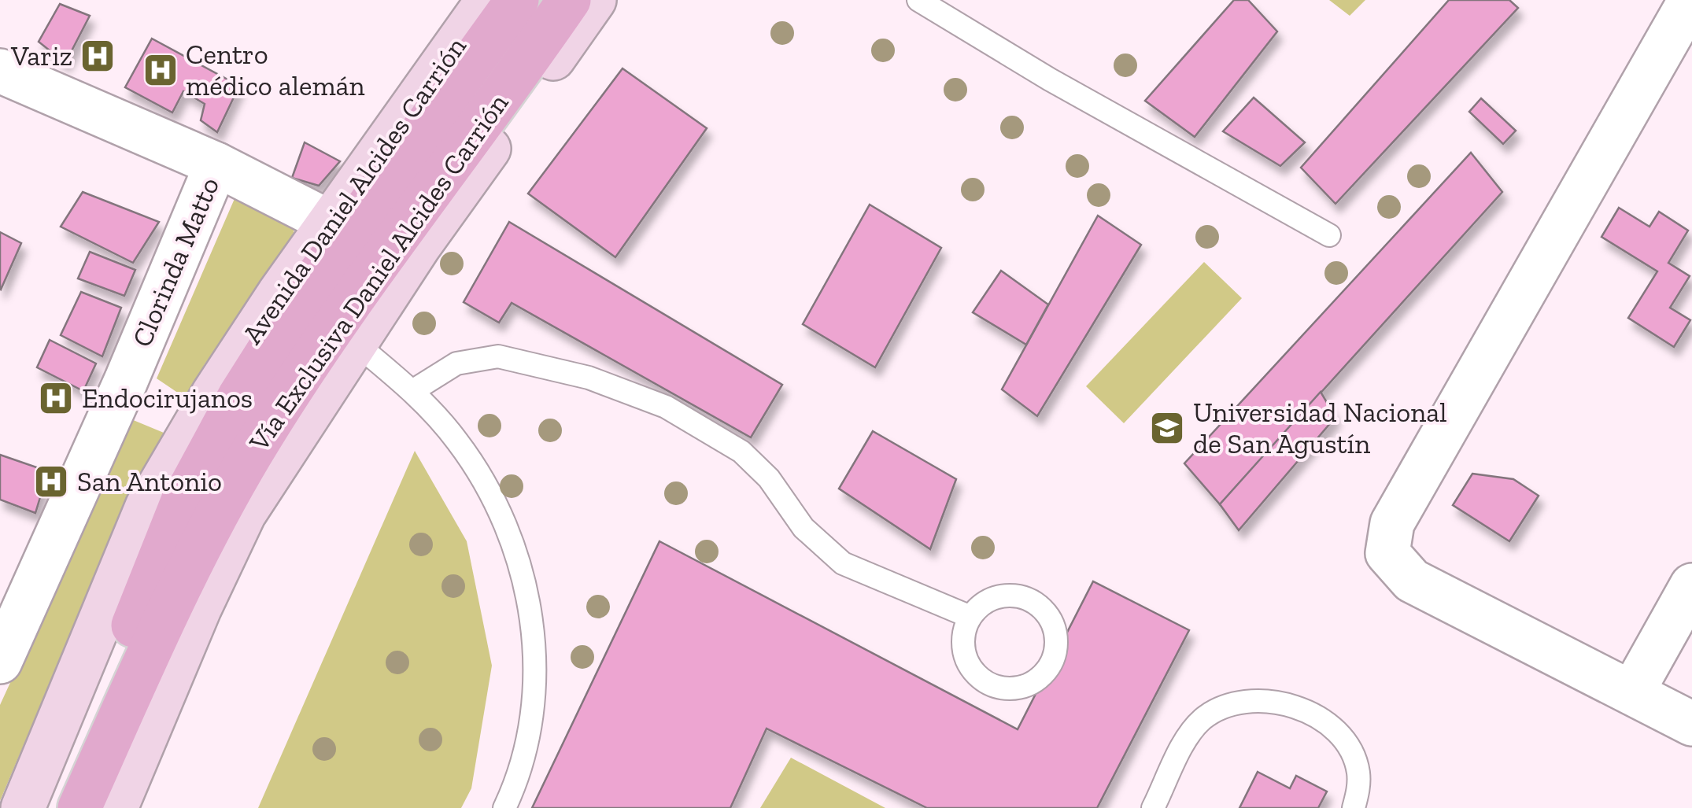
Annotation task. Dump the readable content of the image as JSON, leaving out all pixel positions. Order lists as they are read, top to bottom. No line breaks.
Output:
{"streets":{"main road":["Avenida Daniel Alcides Carrión","Vía Exclusiva Daniel Alcides Carrión"],"street":["Clorinda Matto"]},"places":{"hospital":["Variz","Centro médico alemán","Endocirujanos","San Antonio"],"school or university":["Universidad Nacional de San Agustín"]}}
